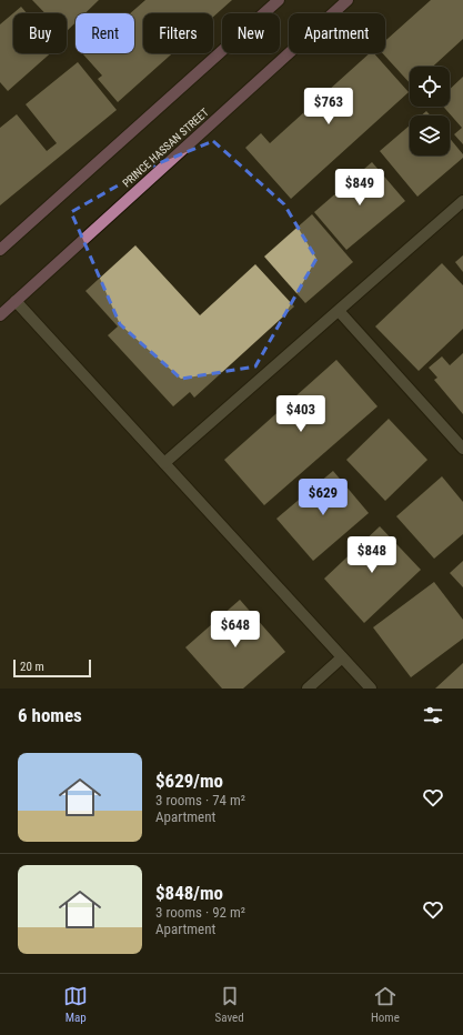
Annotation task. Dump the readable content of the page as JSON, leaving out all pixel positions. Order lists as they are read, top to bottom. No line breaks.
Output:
{"streets":{"main road":["PRINCE HASSAN STREET"]},"scale_bar":"20 m","page":{"chip":["Buy","Rent","Filters","New","Apartment"],"price":["$763","$849","$403","$629","$848","$648"],"scale":"20 m","heading":"6 homes","list":[{"name":"$629/mo","note":"3 rooms · 74 m² · Apartment"},{"name":"$848/mo","note":"3 rooms · 92 m² · Apartment"}],"tabs":["Map","Saved","Home"]}}
